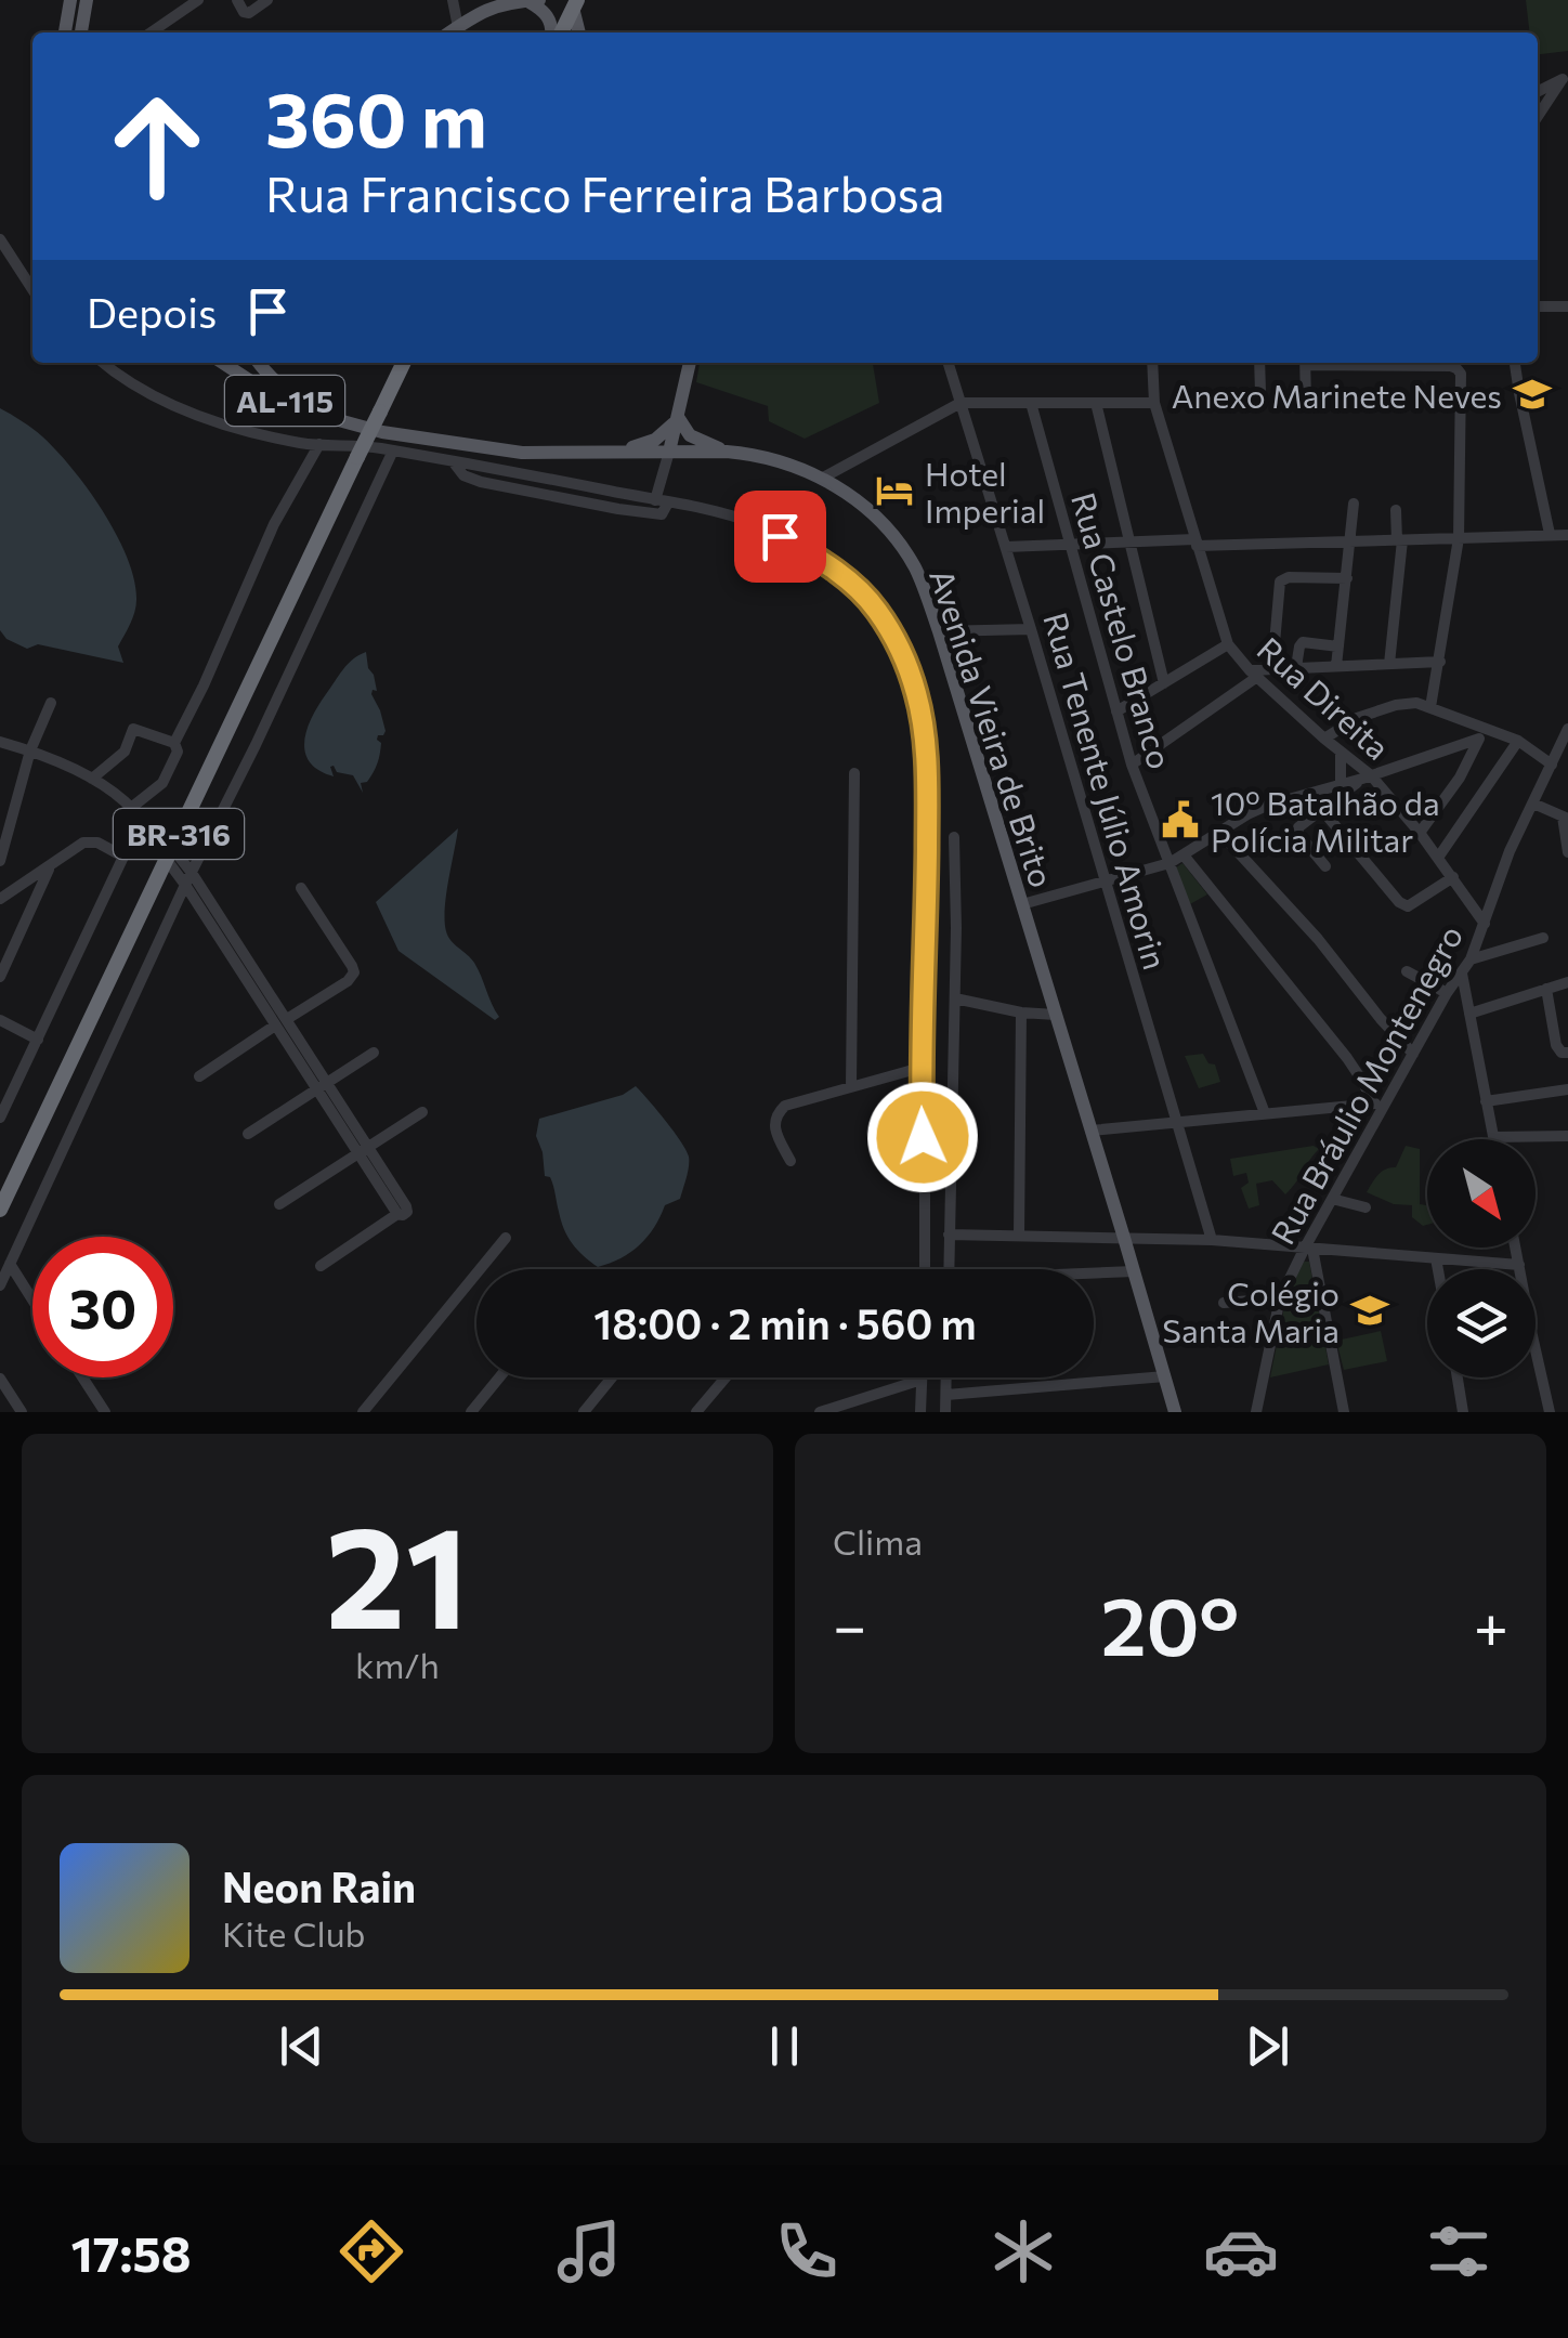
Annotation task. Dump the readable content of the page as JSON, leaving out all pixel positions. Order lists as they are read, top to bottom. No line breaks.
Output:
{"streets":{"highway":["BR-316"],"main road":["AL-115","Avenida Vieira de Brito"],"street":["Rua Castelo Branco","Rua Direita","Rua Tenente Júlio Amorin","Rua Bráulio Montenegro"]},"crossings":[["AL-115","Avenida Vieira de Brito"],["Rua Direita","Rua Bráulio Montenegro"]],"places":{"school or university":["Anexo Marinete Neves","Colégio Santa Maria"],"hotel":["Hotel Imperial"],"public building":["10º Batalhão da Polícia Militar"]},"north":"bottom right","page":{"turn":["360 m","Rua Francisco Ferreira Barbosa"],"then":"Depois","limit":"30","trip":"18:00 · 2 min · 560 m","tile":[["21","km/h"],"Clima"],"heat":["−","20°","+"],"song":["Neon Rain","Kite Club"],"tabs":"17:58"}}
